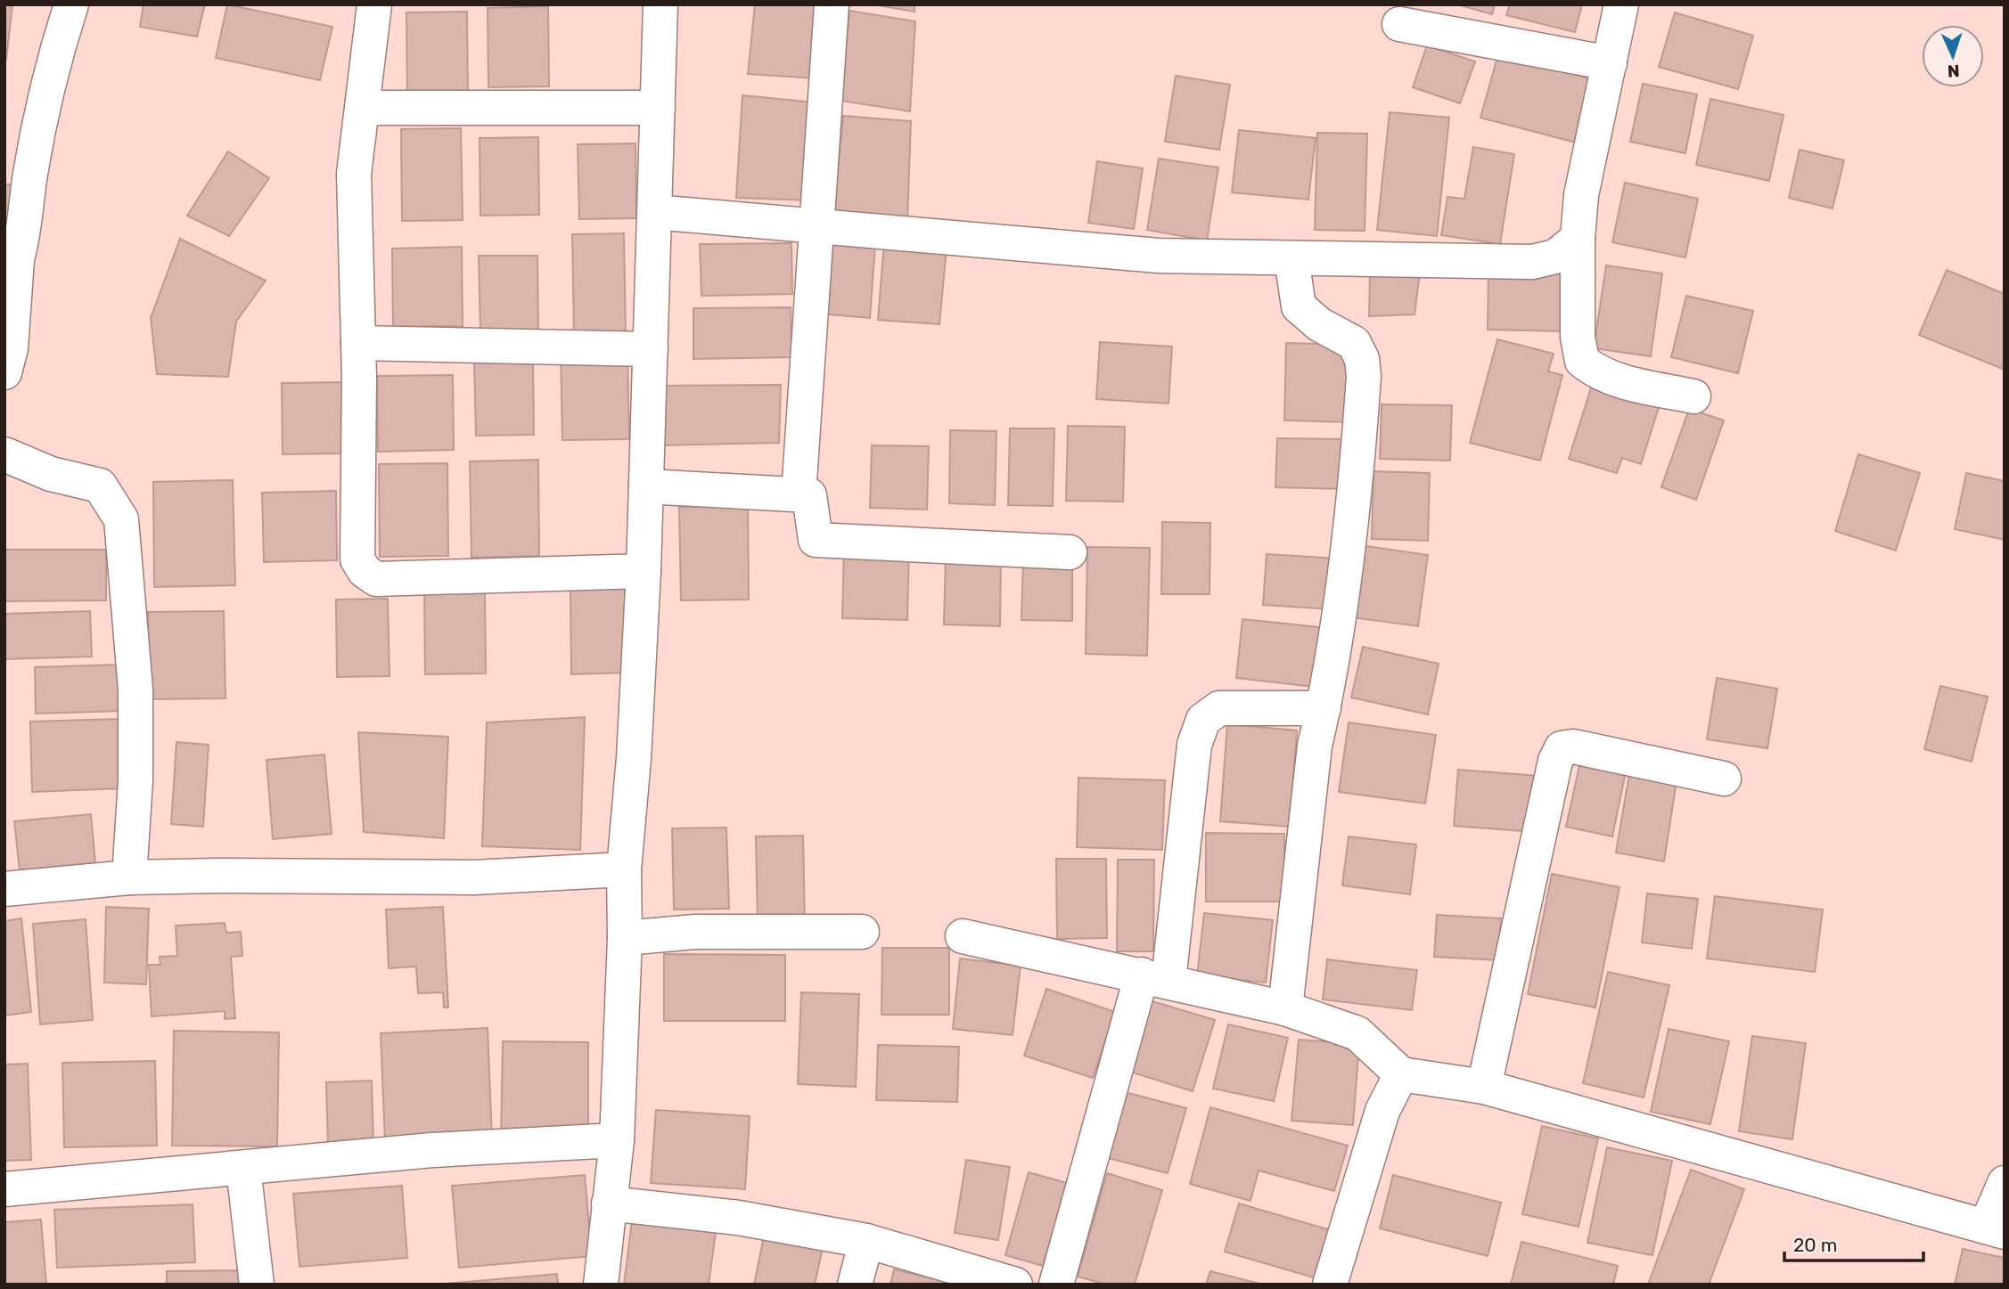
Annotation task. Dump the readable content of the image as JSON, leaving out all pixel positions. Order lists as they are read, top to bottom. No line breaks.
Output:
{"scale_bar":"20 m","north":"bottom"}
